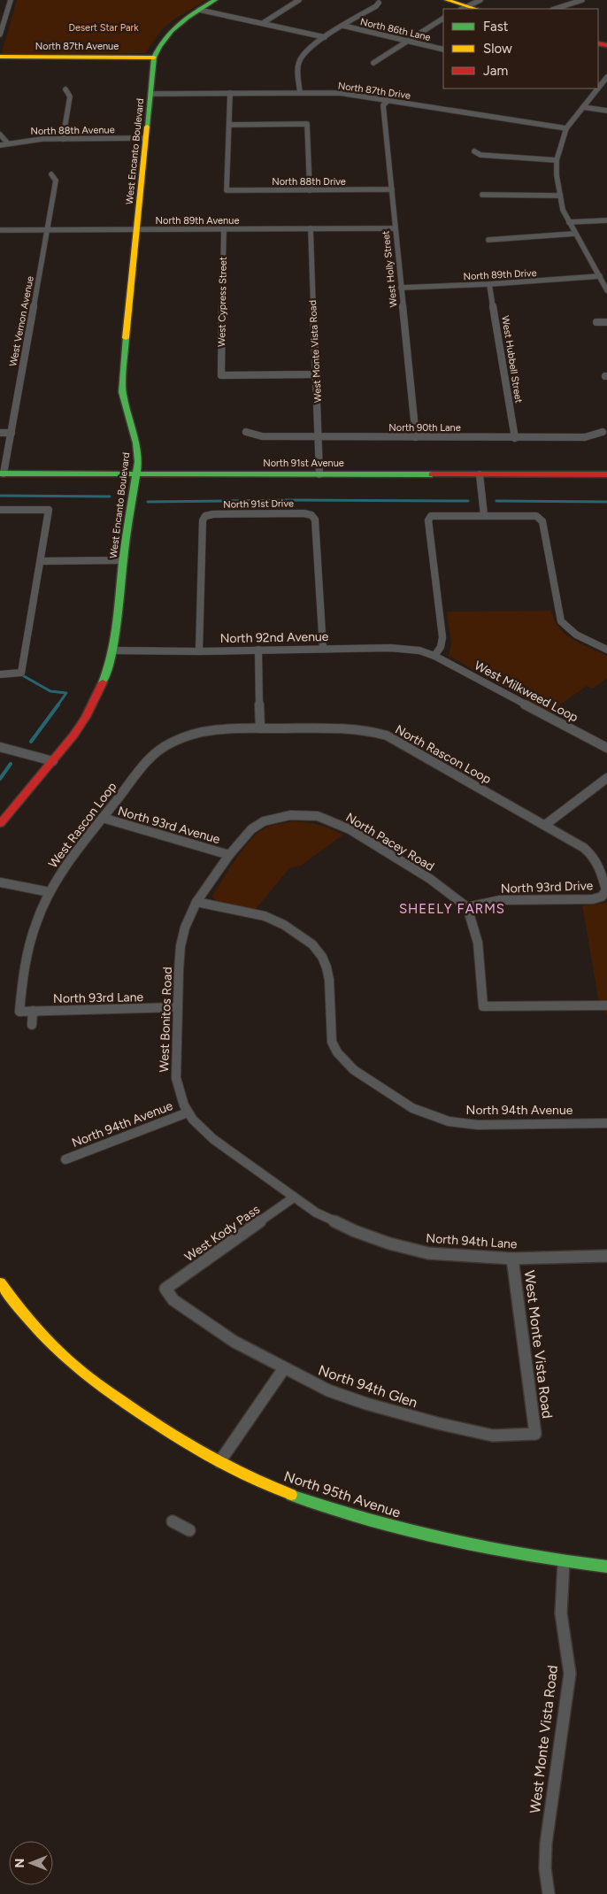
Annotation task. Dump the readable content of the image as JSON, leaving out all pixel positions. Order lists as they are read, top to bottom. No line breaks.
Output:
{"streets":{"street":["North 86th Lane","North 87th Avenue","North 87th Drive","North 88th Avenue","West Encanto Boulevard","North 88th Drive","North 89th Avenue","West Holly Street","North 89th Drive","West Cypress Street","West Vernon Avenue","West Monte Vista Road","West Hubbell Street","North 90th Lane","North 91st Avenue","North 91st Drive","North 92nd Avenue","West Milkweed Loop","North Rascon Loop","West Rascon Loop","North 93rd Avenue","North Pacey Road","North 93rd Drive","North 93rd Lane","West Bonitos Road","North 94th Avenue","West Kody Pass","North 94th Lane","North 94th Glen","North 95th Avenue"]},"crossings":[["North 87th Avenue","West Encanto Boulevard"],["North 87th Drive","West Encanto Boulevard"],["North 87th Drive","West Holly Street"],["North 88th Avenue","West Encanto Boulevard"],["West Encanto Boulevard","North 89th Avenue"],["West Encanto Boulevard","North 91st Avenue"],["West Encanto Boulevard","North 92nd Avenue"],["North 88th Drive","West Holly Street"],["North 89th Avenue","West Holly Street"],["North 89th Avenue","West Cypress Street"],["North 89th Avenue","West Vernon Avenue"],["North 89th Avenue","West Monte Vista Road"],["West Holly Street","North 89th Drive"],["West Holly Street","North 90th Lane"],["North 89th Drive","West Hubbell Street"],["West Cypress Street","West Monte Vista Road"],["West Vernon Avenue","North 91st Avenue"],["West Monte Vista Road","North 90th Lane"],["West Monte Vista Road","North 91st Avenue"],["West Monte Vista Road","North 94th Lane"],["West Monte Vista Road","North 94th Glen"],["West Monte Vista Road","North 95th Avenue"],["West Hubbell Street","North 90th Lane"],["North 91st Drive","North 92nd Avenue"],["North 92nd Avenue","West Milkweed Loop"],["North Rascon Loop","West Rascon Loop"],["North Rascon Loop","North 93rd Drive"],["West Rascon Loop","North 93rd Avenue"],["West Rascon Loop","North 93rd Lane"],["North 93rd Avenue","North Pacey Road"],["North 93rd Avenue","West Bonitos Road"],["North Pacey Road","North 93rd Drive"],["North Pacey Road","West Bonitos Road"],["North 93rd Lane","West Bonitos Road"],["West Bonitos Road","North 94th Avenue"],["West Bonitos Road","West Kody Pass"],["West Bonitos Road","North 94th Lane"],["West Kody Pass","North 94th Lane"],["West Kody Pass","North 94th Glen"]],"districts":["SHEELY FARMS"],"parks":["Desert Star Park"],"legend":["Fast","Slow","Jam"],"north":"left"}
